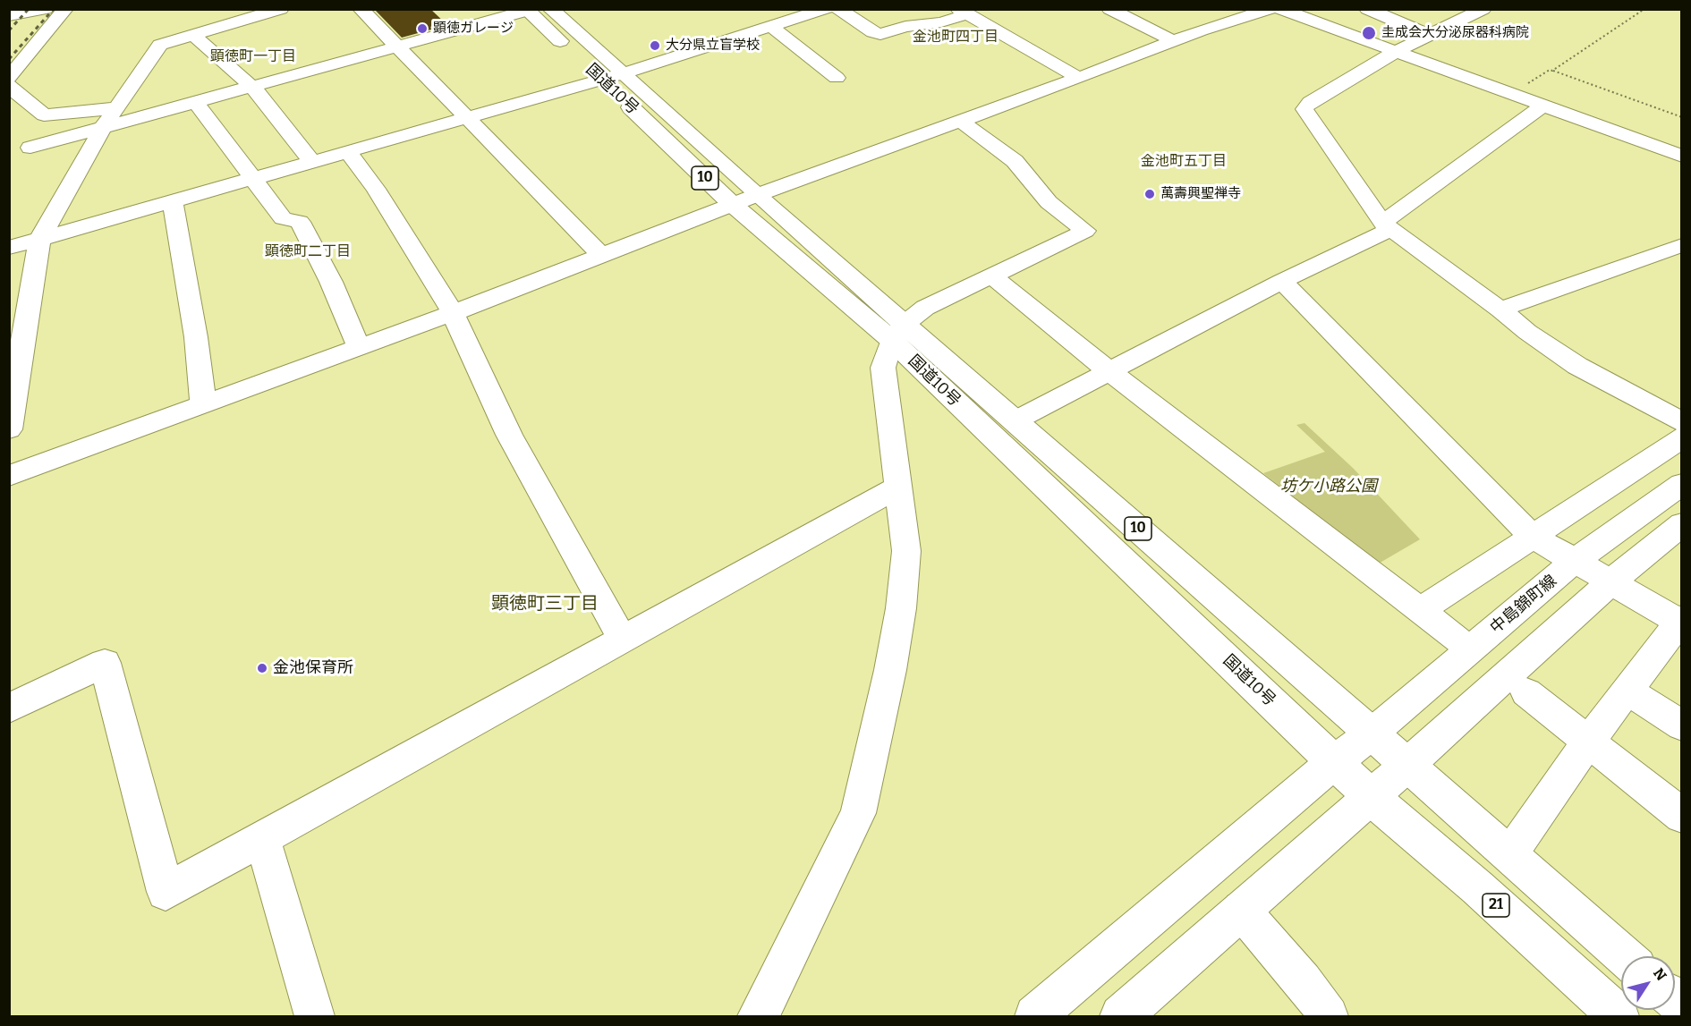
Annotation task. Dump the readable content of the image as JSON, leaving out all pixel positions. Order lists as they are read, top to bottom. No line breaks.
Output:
{"streets":{"main road":["国道10号","10","21"],"street":["中島錦町線"]},"crossings":[["国道10号","中島錦町線"],["国道10号","21"]],"districts":["金池町四丁目","顕徳町一丁目","金池町五丁目","顕徳町二丁目","顕徳町三丁目"],"parks":["坊ケ小路公園"],"places":["顕徳ガレージ","圭成会大分泌尿器科病院","大分県立盲学校","萬壽興聖禅寺","金池保育所"],"north":"top right"}
